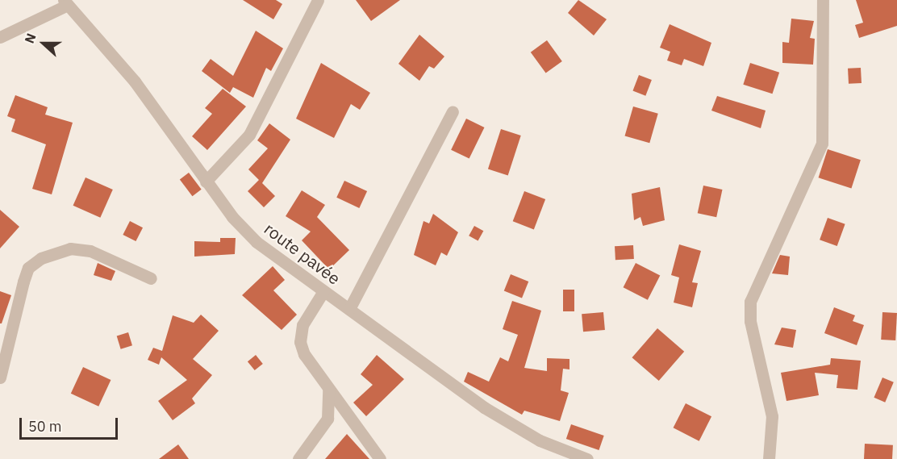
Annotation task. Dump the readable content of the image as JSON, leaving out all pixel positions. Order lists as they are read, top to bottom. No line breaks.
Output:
{"streets":{"street":["route pavée"]},"scale_bar":"50 m","north":"left"}
